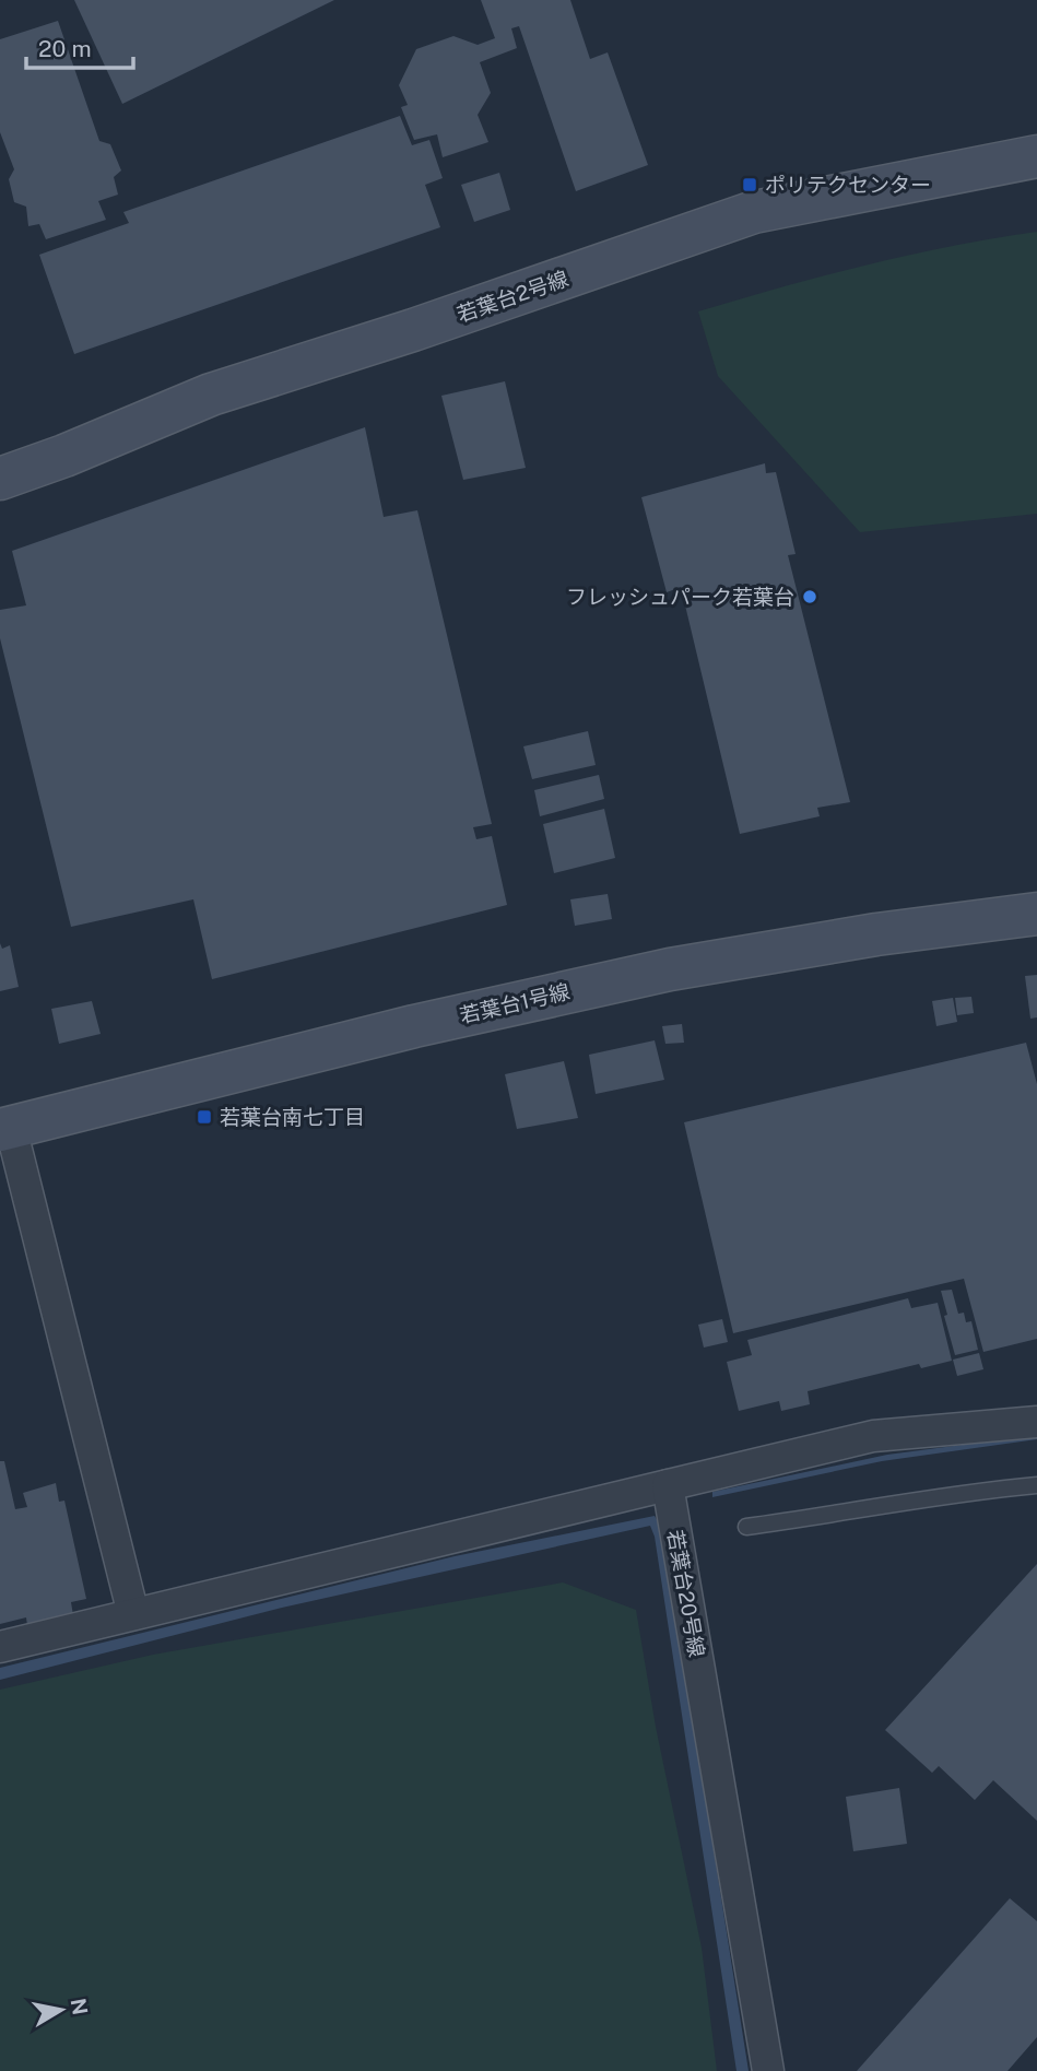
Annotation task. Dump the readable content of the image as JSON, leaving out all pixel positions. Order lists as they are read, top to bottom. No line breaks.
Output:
{"streets":{"street":["若葉台2号線","若葉台1号線","若葉台20号線"]},"places":{"transit":["ポリテクセンター","若葉台南七丁目"],"other":["フレッシュパーク若葉台"]},"scale_bar":"20 m","north":"right"}
